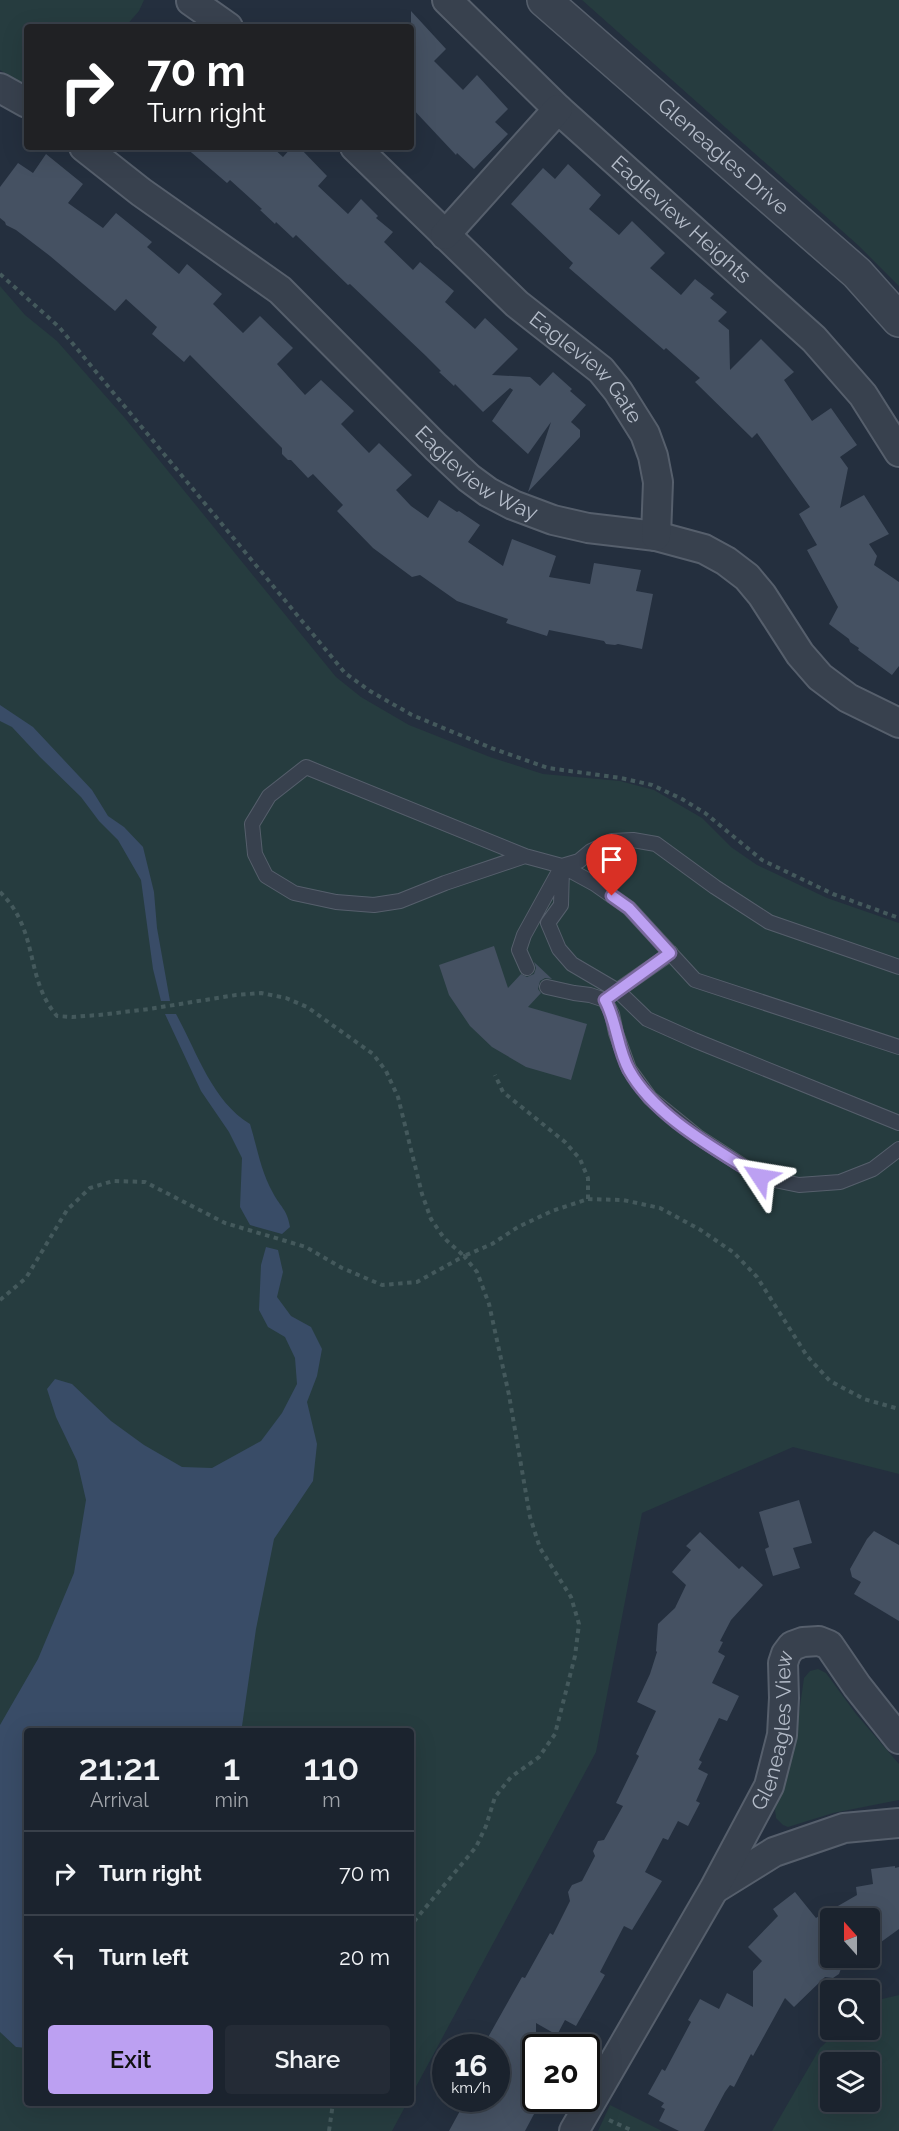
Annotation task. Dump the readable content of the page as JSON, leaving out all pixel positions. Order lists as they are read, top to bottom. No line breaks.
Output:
{"streets":{"street":["Gleneagles Drive","Eagleview Heights","Eagleview Gate","Eagleview Way","Gleneagles View"]},"crossings":[["Eagleview Gate","Eagleview Way"]],"north":"top","page":{"turn":["70 m","Turn right"],"eta":["21:21","Arrival","1","min","110","m"],"list":[{"name":"Turn right","value":"70 m"},{"name":"Turn left","value":"20 m"}],"buttons":["Exit","Share"],"speed":"16 km/h","limit":"20"}}
